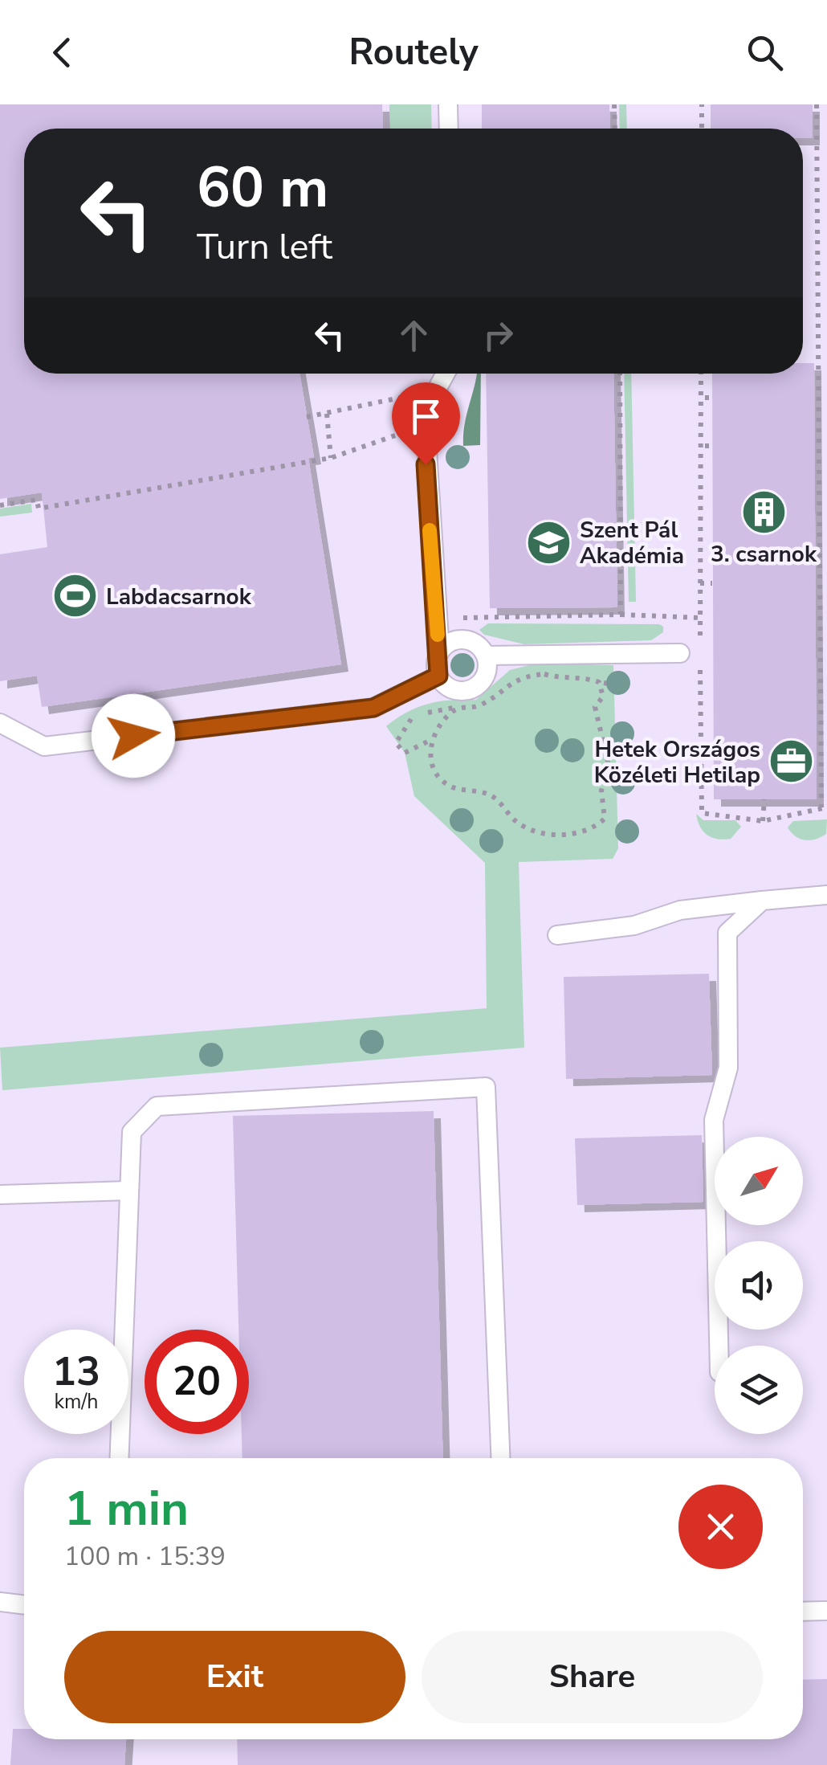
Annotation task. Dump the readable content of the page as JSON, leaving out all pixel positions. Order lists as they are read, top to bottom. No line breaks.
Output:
{"places":{"building":["3. csarnok"],"school or university":["Szent Pál Akadémia"],"sports":["Labdacsarnok"],"office":["Hetek Országos Közéleti Hetilap"]},"north":"top right","page":{"header":"Routely","turn":["60 m","Turn left"],"speed":"13 km/h","limit":"20","heading":["1 min","100 m · 15:39"],"buttons":["Exit","Share"]}}
